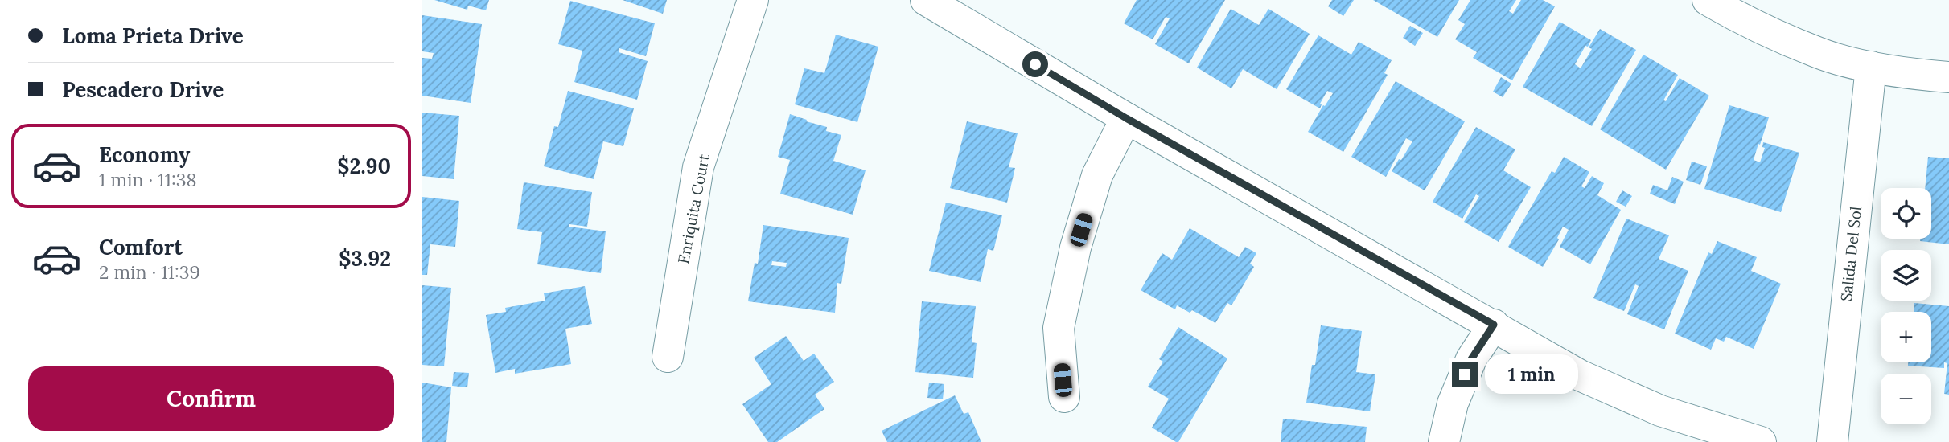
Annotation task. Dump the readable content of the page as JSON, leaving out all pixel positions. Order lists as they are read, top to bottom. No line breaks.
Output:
{"streets":{"street":["Enriquita Court","Salida Del Sol"]},"page":{"banner":["Loma Prieta Drive","Pescadero Drive"],"list":[{"name":"Economy","note":"1 min · 11:38","value":"$2.90"},{"name":"Comfort","note":"2 min · 11:39","value":"$3.92"}],"map_buttons":["+","−"],"bubble":"1 min","buttons":"Confirm"}}
